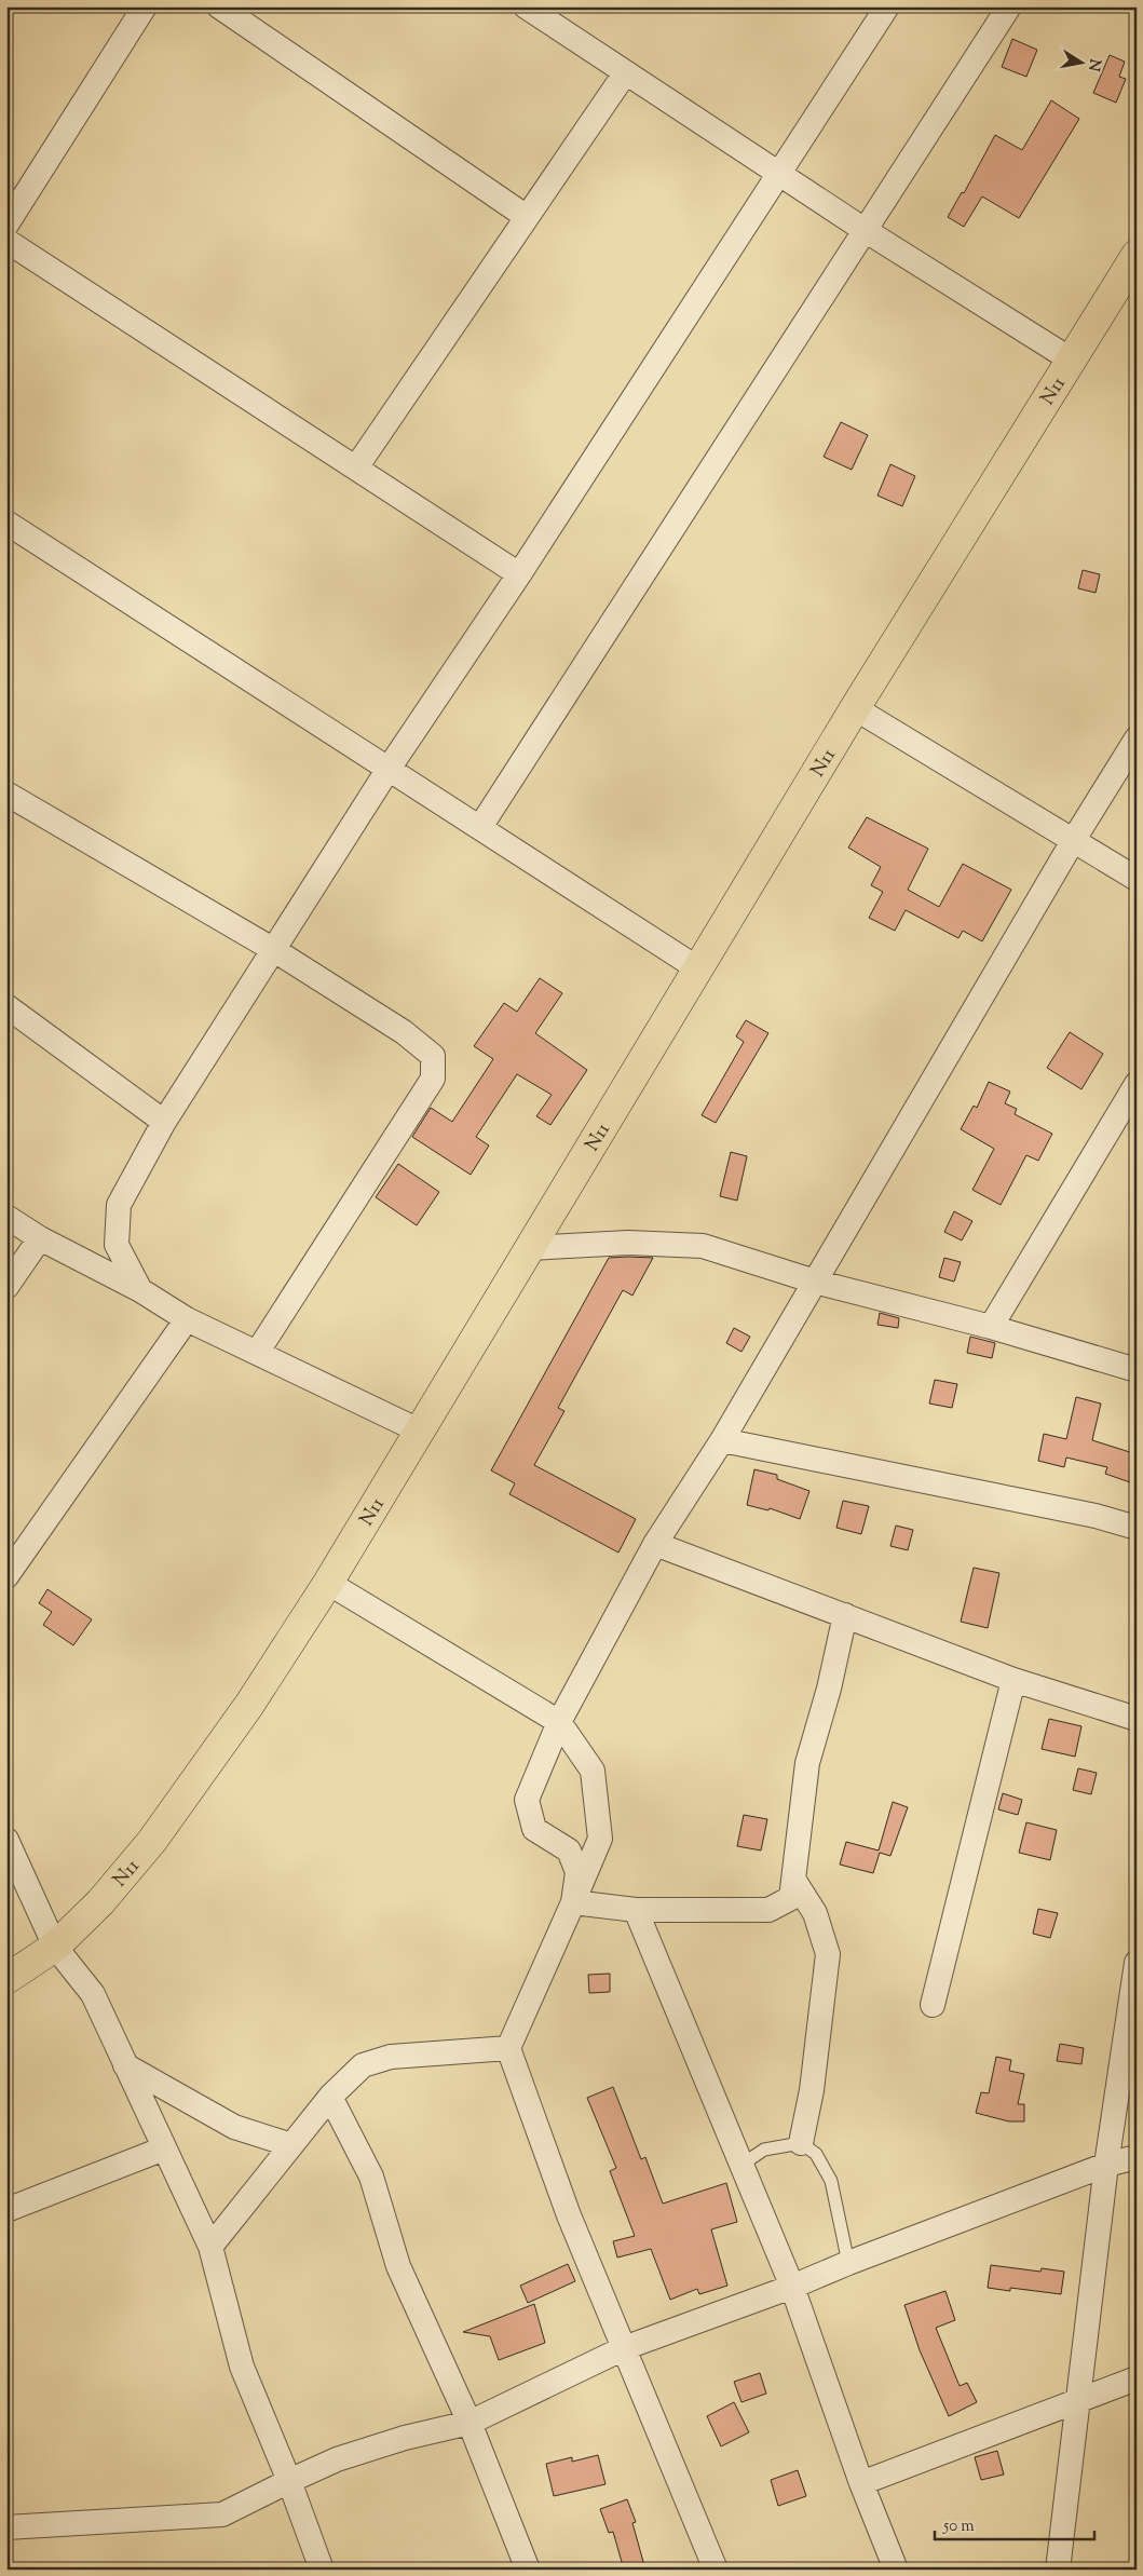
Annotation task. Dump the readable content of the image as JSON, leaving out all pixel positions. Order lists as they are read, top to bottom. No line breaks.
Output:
{"streets":{"main road":["N11"]},"scale_bar":"50 m","north":"right"}
